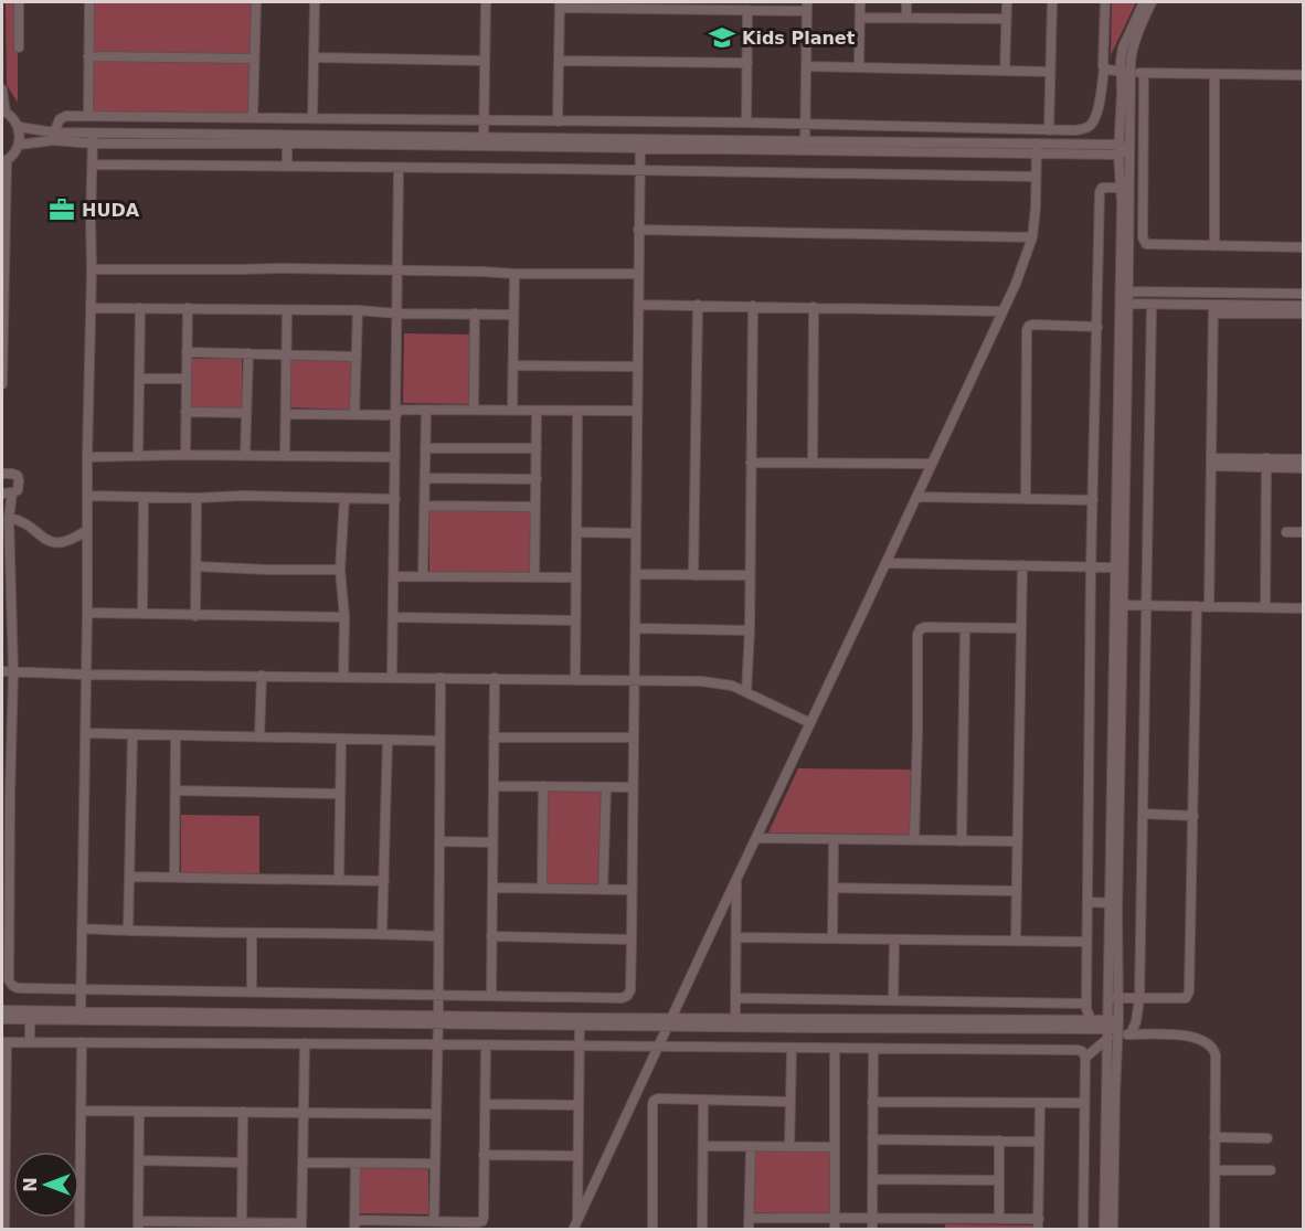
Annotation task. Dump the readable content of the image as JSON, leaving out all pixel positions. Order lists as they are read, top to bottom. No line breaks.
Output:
{"places":{"school or university":["Kids Planet"],"office":["HUDA"]},"north":"left"}
